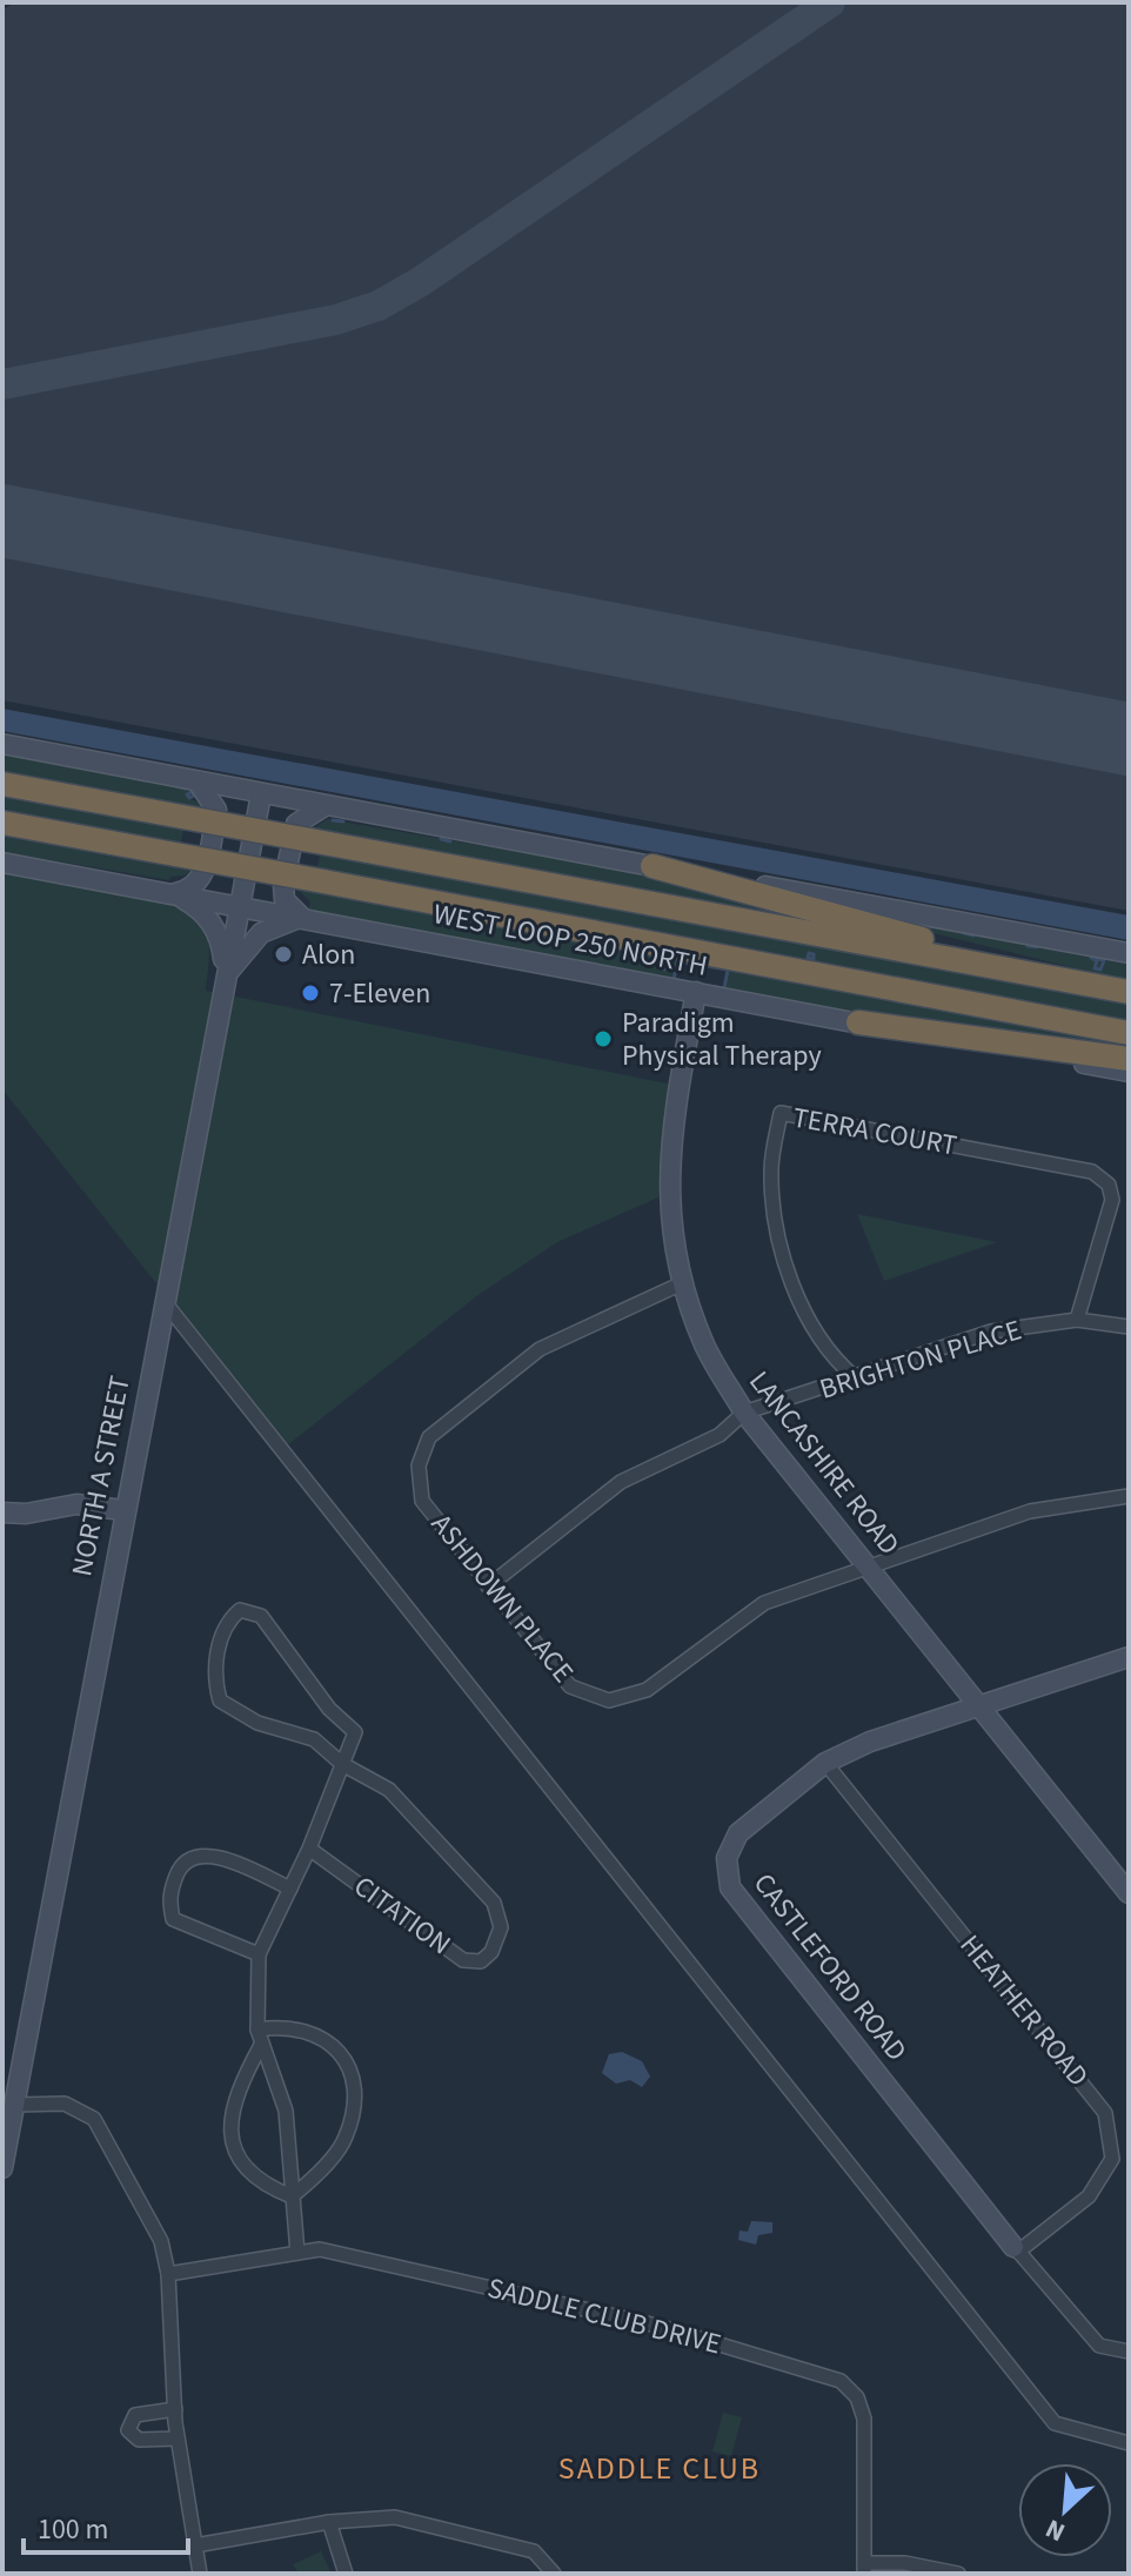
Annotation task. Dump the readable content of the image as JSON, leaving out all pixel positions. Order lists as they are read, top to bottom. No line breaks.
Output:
{"streets":{"main road":["WEST LOOP 250 NORTH","LANCASHIRE ROAD","NORTH A STREET","CASTLEFORD ROAD"],"street":["TERRA COURT","BRIGHTON PLACE","ASHDOWN PLACE","CITATION","HEATHER ROAD","SADDLE CLUB DRIVE"]},"crossings":[["WEST LOOP 250 NORTH","LANCASHIRE ROAD"],["WEST LOOP 250 NORTH","NORTH A STREET"],["TERRA COURT","BRIGHTON PLACE"],["BRIGHTON PLACE","LANCASHIRE ROAD"],["BRIGHTON PLACE","ASHDOWN PLACE"],["LANCASHIRE ROAD","ASHDOWN PLACE"],["LANCASHIRE ROAD","CASTLEFORD ROAD"],["CASTLEFORD ROAD","HEATHER ROAD"]],"districts":["SADDLE CLUB"],"places":["Alon","7-Eleven","Paradigm Physical Therapy"],"scale_bar":"100 m","north":"bottom left"}
